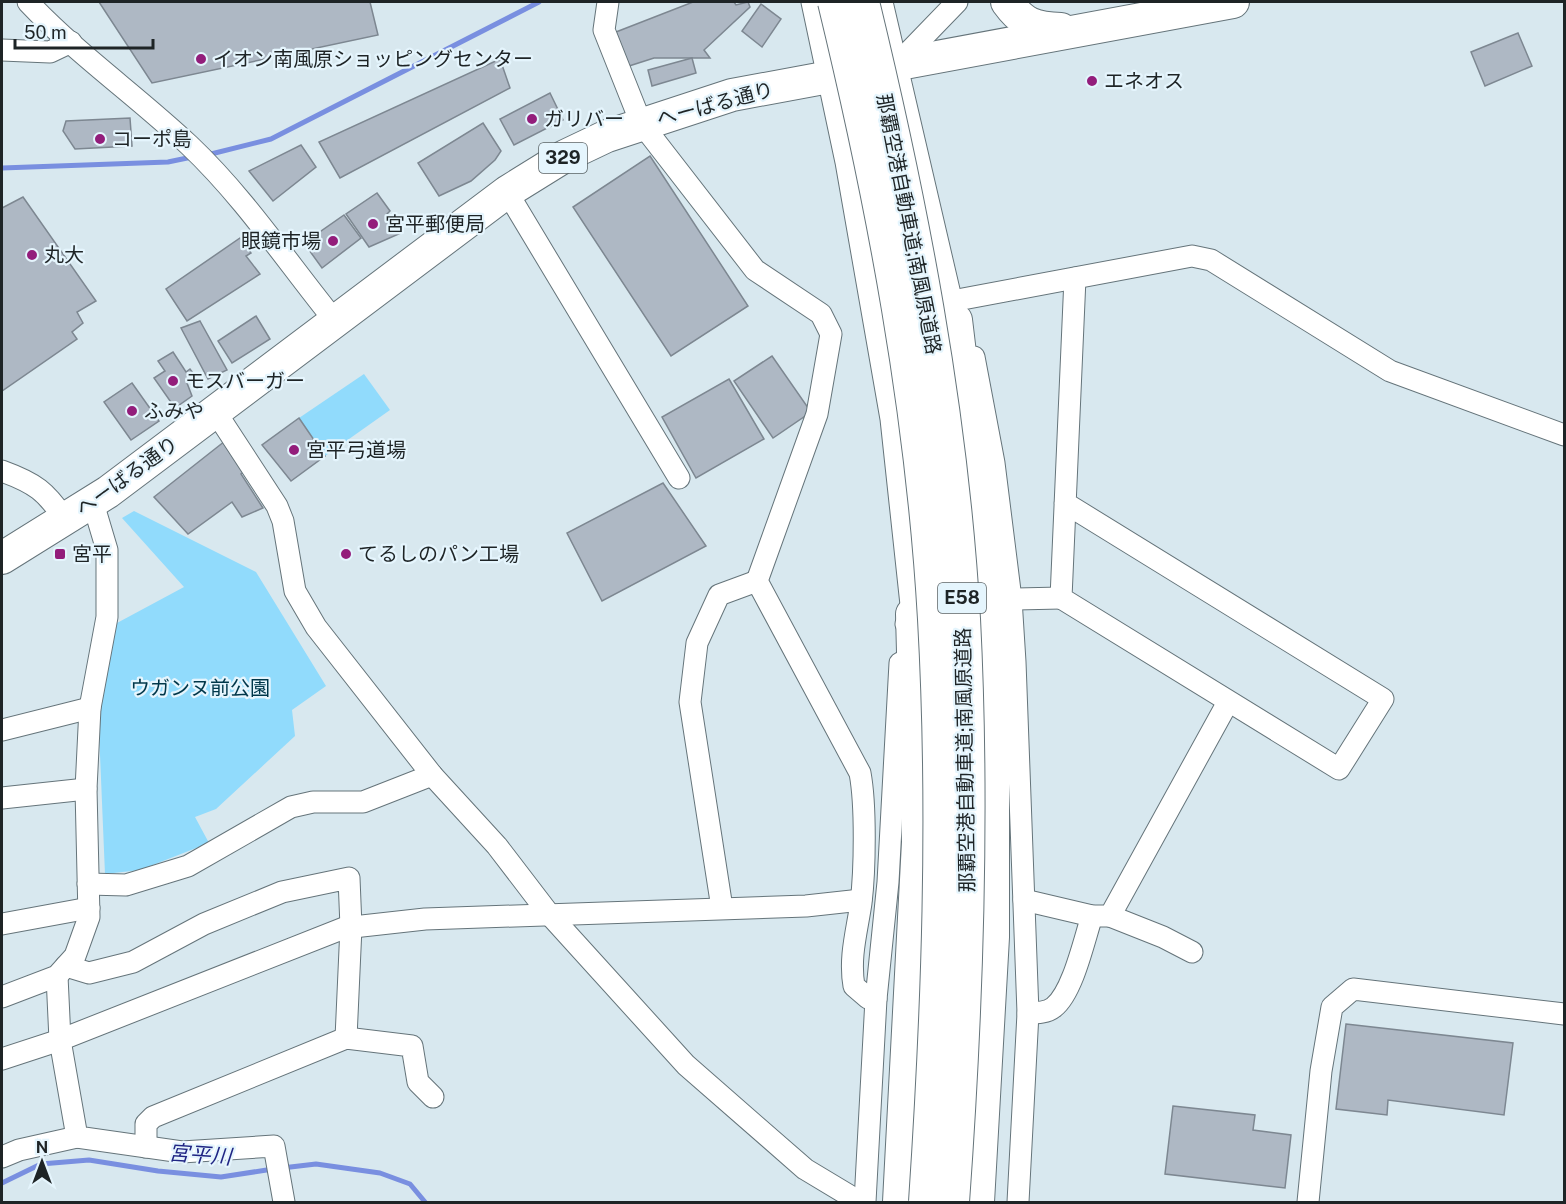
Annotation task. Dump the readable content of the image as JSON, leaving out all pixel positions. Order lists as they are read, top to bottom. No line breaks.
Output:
{"streets":{"highway":["へーばる通り","329","那覇空港自動車道;南風原道路","E58"]},"water":["宮平川"],"parks":["ウガンヌ前公園"],"places":{"other":["イオン南風原ショッピングセンター","エネオス","ガリバー","コーポ島","宮平郵便局","眼鏡市場","丸大","モスバーガー","ふみや","宮平弓道場","てるしのパン工場"],"transit":["宮平"]},"scale_bar":"50 m","north":"top"}
